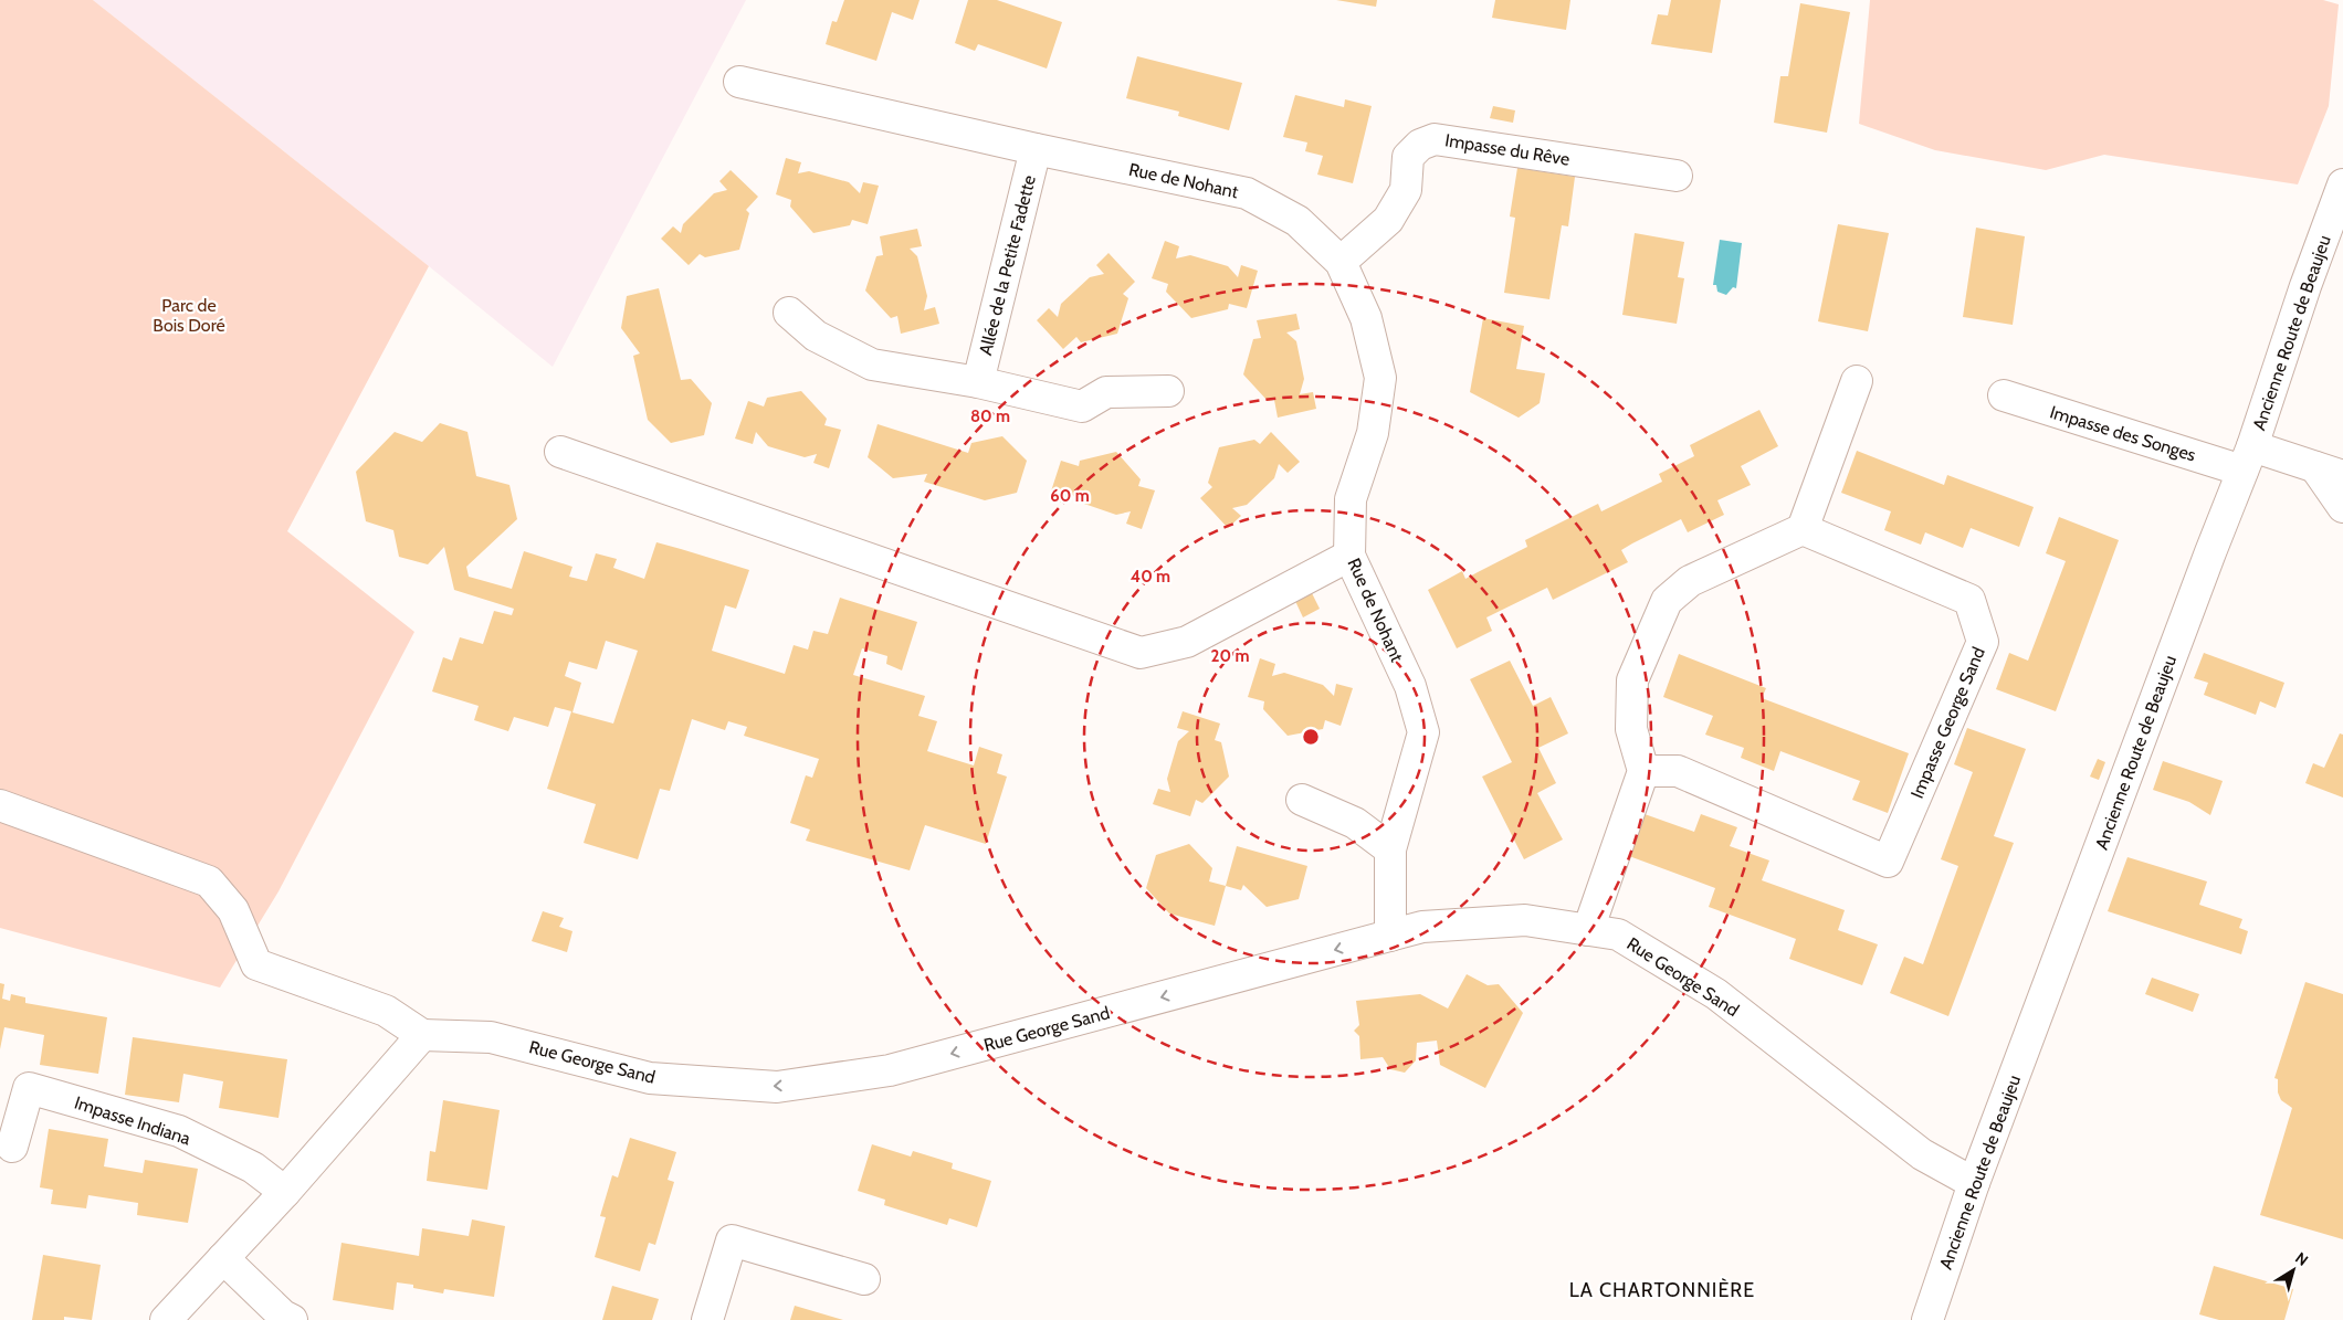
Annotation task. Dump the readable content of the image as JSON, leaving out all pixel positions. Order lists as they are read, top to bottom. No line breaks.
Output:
{"streets":{"street":["Impasse du Rêve","Rue de Nohant","Allée de la Petite Fadette","Ancienne Route de Beaujeu","Impasse des Songes","Impasse George Sand","Rue George Sand","Impasse Indiana"]},"crossings":[["Impasse du Rêve","Rue de Nohant"],["Rue de Nohant","Allée de la Petite Fadette"],["Rue de Nohant","Rue George Sand"],["Ancienne Route de Beaujeu","Impasse des Songes"],["Ancienne Route de Beaujeu","Rue George Sand"]],"one_way":["Rue George Sand"],"districts":["LA CHARTONNIÈRE"],"parks":["Parc de Bois Doré"],"north":"top right","rings":["80 m","60 m","40 m","20 m"]}
